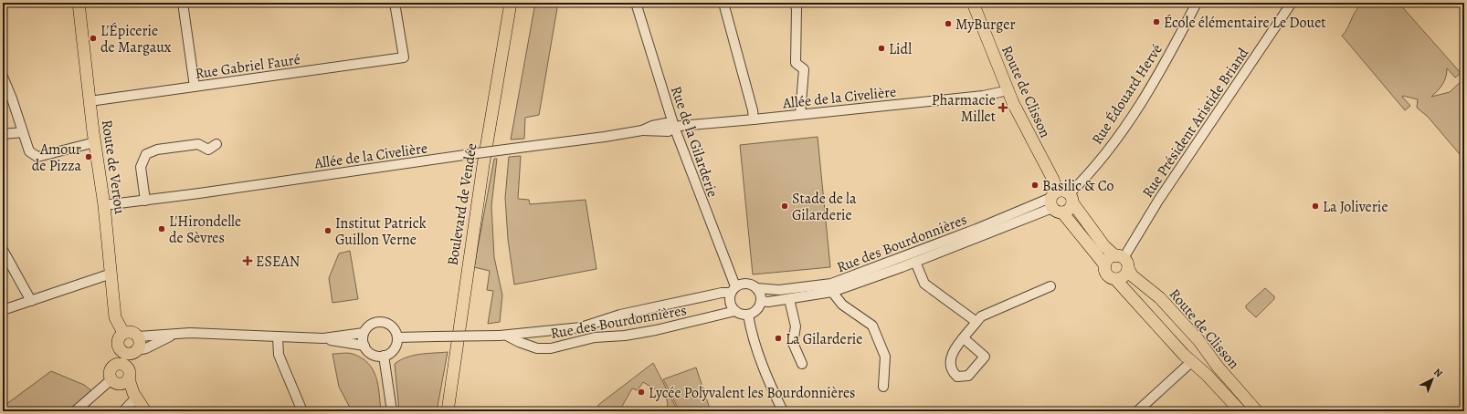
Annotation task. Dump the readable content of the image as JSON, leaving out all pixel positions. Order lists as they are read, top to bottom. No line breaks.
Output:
{"streets":{"main road":["Route de Clisson","Route de Vertou","Boulevard de Vendée"],"street":["Rue Gabriel Fauré","Rue Édouard Hervé","Allée de la Civelière","Rue Président Aristide Briand","Rue de la Gilarderie","Rue des Bourdonnières"]},"crossings":[["Rue Gabriel Fauré","Route de Vertou"],["Route de Clisson","Rue Édouard Hervé"],["Route de Clisson","Allée de la Civelière"],["Route de Clisson","Rue Président Aristide Briand"],["Route de Clisson","Rue des Bourdonnières"],["Allée de la Civelière","Rue de la Gilarderie"],["Allée de la Civelière","Route de Vertou"],["Rue de la Gilarderie","Rue des Bourdonnières"]],"places":{"other":["École élémentaire Le Douet","MyBurger","L'Épicerie de Margaux","Lidl","Amour de Pizza","Basilic & Co","Stade de la Gilarderie","La Joliverie","L'Hirondelle de Sèvres","Institut Patrick Guillon Verne","La Gilarderie","Lycée Polyvalent les Bourdonnières"],"health":["Pharmacie Millet","ESEAN"]},"north":"top right"}
